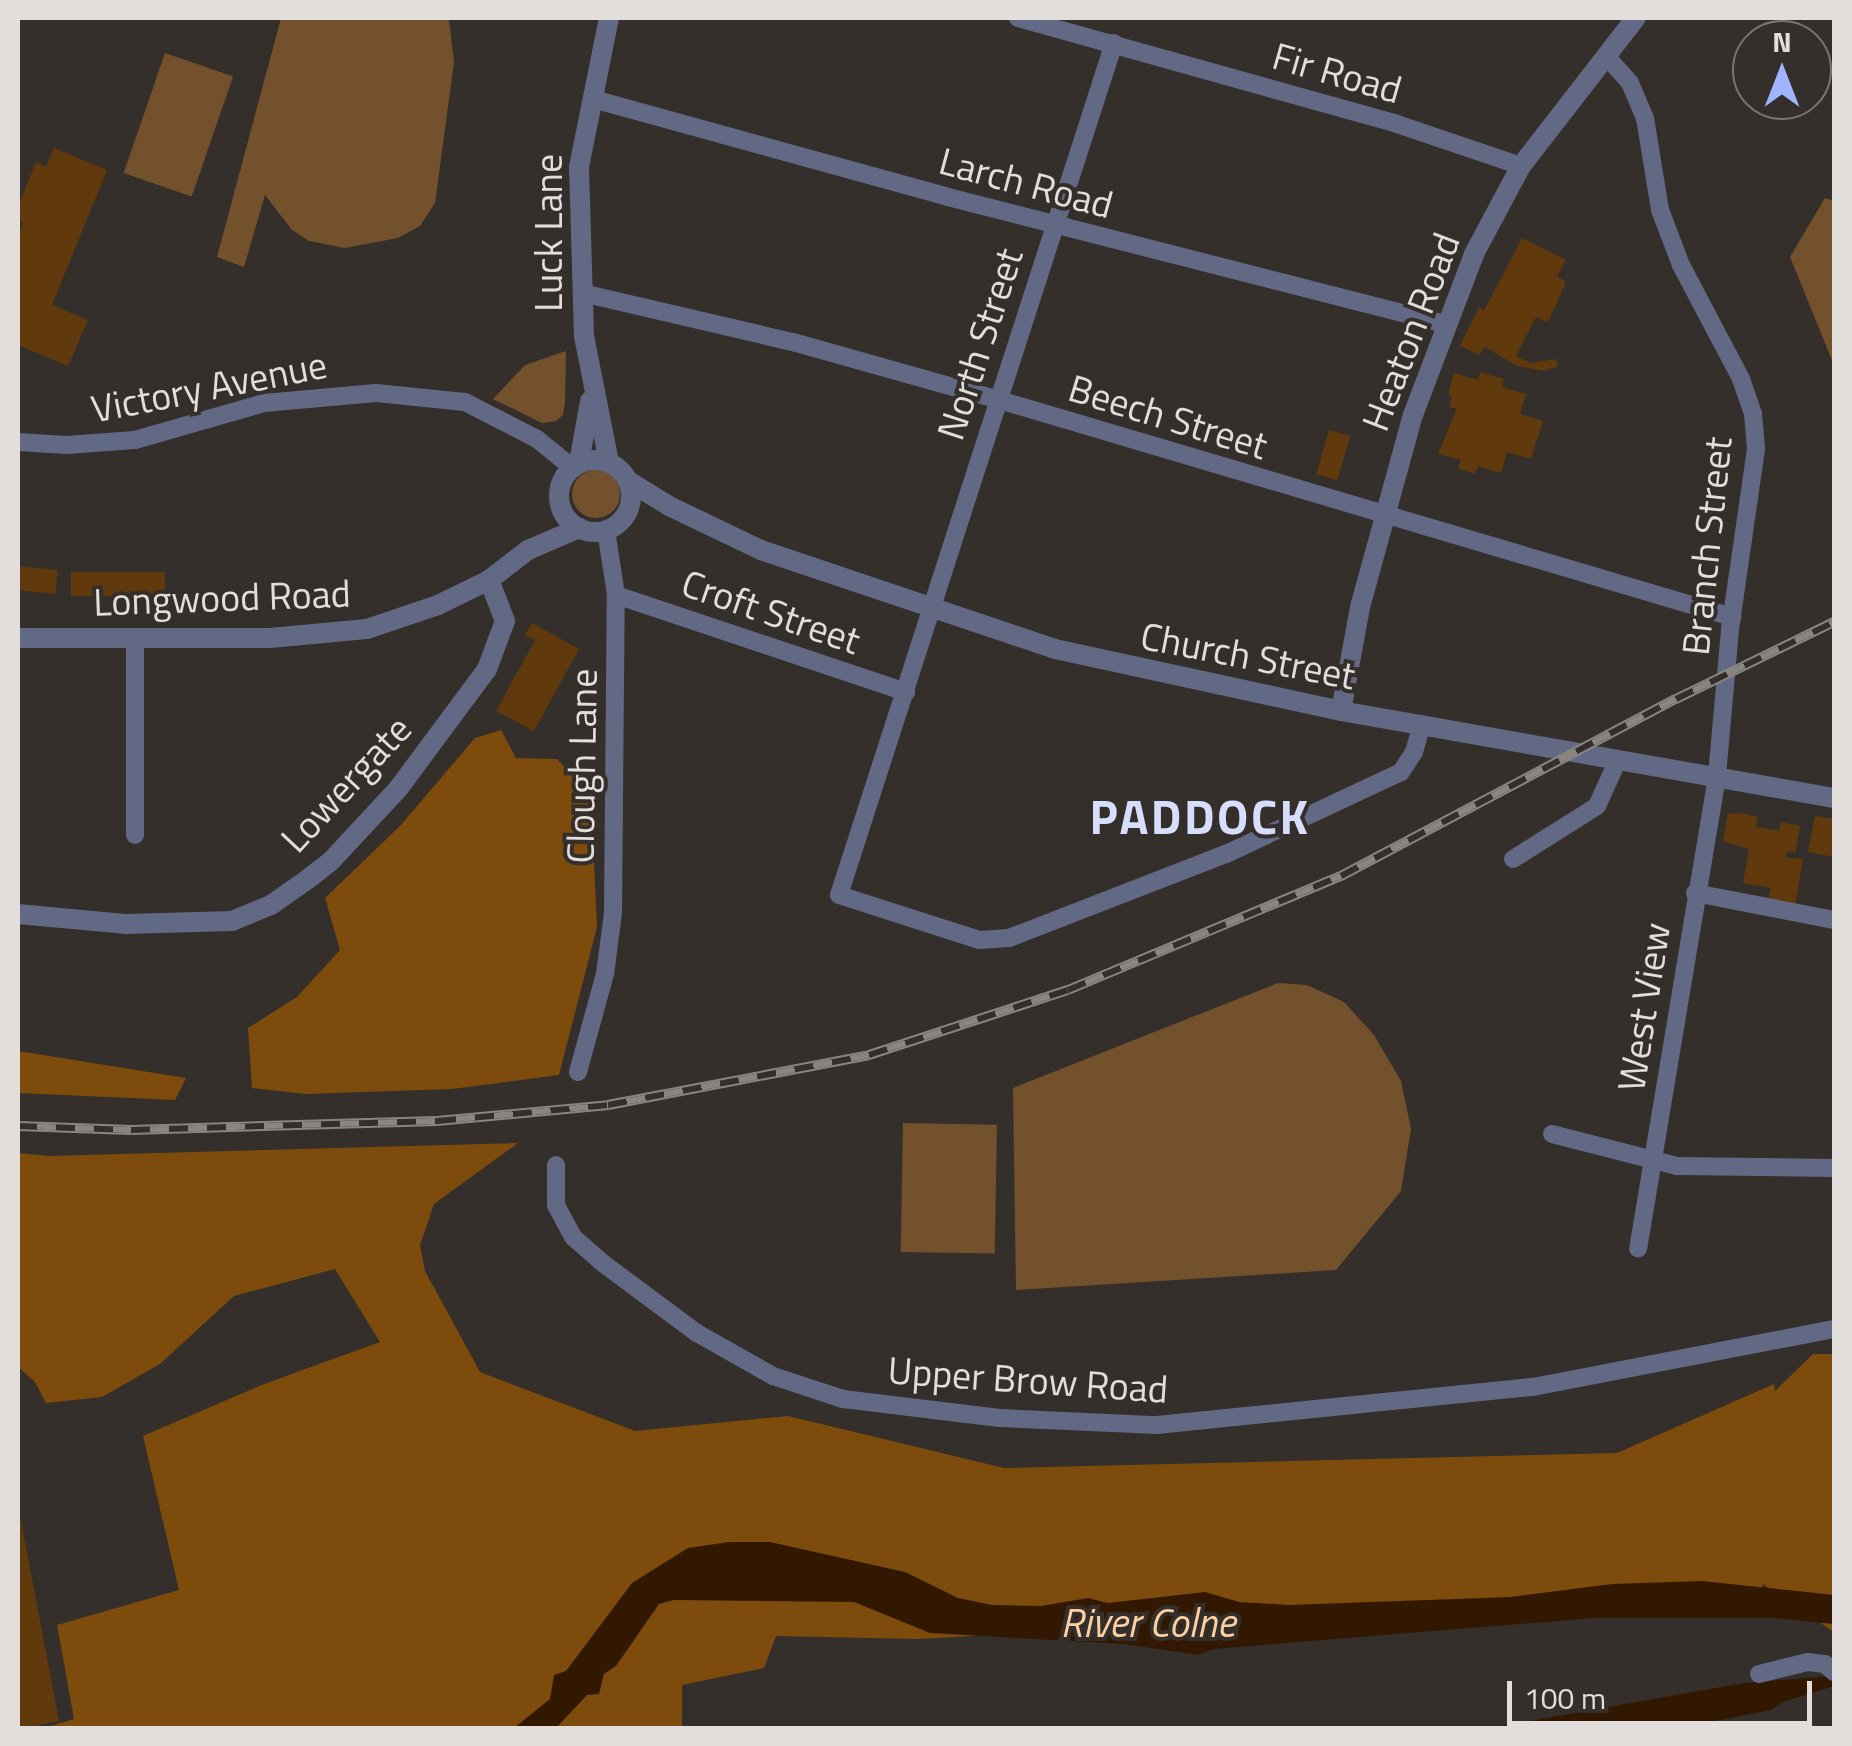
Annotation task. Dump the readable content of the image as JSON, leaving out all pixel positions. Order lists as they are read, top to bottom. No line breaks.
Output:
{"streets":{"street":["Fir Road","Larch Road","Luck Lane","Heaton Road","North Street","Victory Avenue","Beech Street","Branch Street","Longwood Road","Croft Street","Church Street","Clough Lane","Lowergate","West View","Upper Brow Road"]},"crossings":[["Fir Road","Heaton Road"],["Fir Road","North Street"],["Larch Road","Luck Lane"],["Larch Road","Heaton Road"],["Larch Road","North Street"],["Luck Lane","Victory Avenue"],["Luck Lane","Beech Street"],["Luck Lane","Longwood Road"],["Luck Lane","Church Street"],["Luck Lane","Clough Lane"],["Heaton Road","Beech Street"],["Heaton Road","Branch Street"],["Heaton Road","Church Street"],["North Street","Beech Street"],["North Street","Croft Street"],["North Street","Church Street"],["Victory Avenue","Longwood Road"],["Victory Avenue","Church Street"],["Victory Avenue","Clough Lane"],["Beech Street","Branch Street"],["Branch Street","Church Street"],["Branch Street","West View"],["Longwood Road","Church Street"],["Longwood Road","Clough Lane"],["Longwood Road","Lowergate"],["Croft Street","Clough Lane"],["Church Street","Clough Lane"],["Church Street","West View"]],"districts":["PADDOCK"],"water":["River Colne"],"scale_bar":"100 m","north":"top"}
